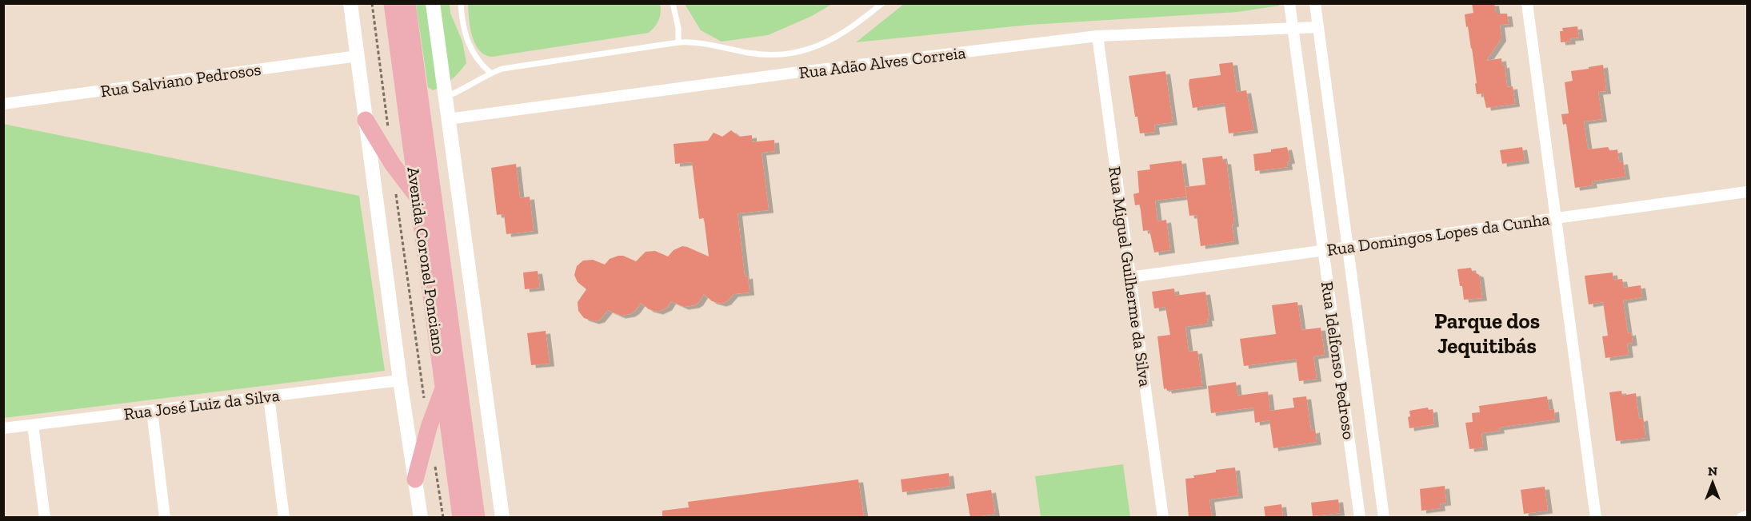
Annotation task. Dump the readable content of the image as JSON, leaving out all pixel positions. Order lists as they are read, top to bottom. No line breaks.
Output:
{"streets":{"main road":["Avenida Coronel Ponciano"],"street":["Rua Adão Alves Correia","Rua Salviano Pedrosos","Rua Domingos Lopes da Cunha","Rua Miguel Guilherme da Silva","Rua Idelfonso Pedroso","Rua José Luiz da Silva"]},"crossings":[["Rua Adão Alves Correia","Rua Miguel Guilherme da Silva"],["Rua Adão Alves Correia","Rua Idelfonso Pedroso"],["Rua Domingos Lopes da Cunha","Rua Miguel Guilherme da Silva"],["Rua Domingos Lopes da Cunha","Rua Idelfonso Pedroso"]],"districts":["Parque dos Jequitibás"],"north":"top"}
